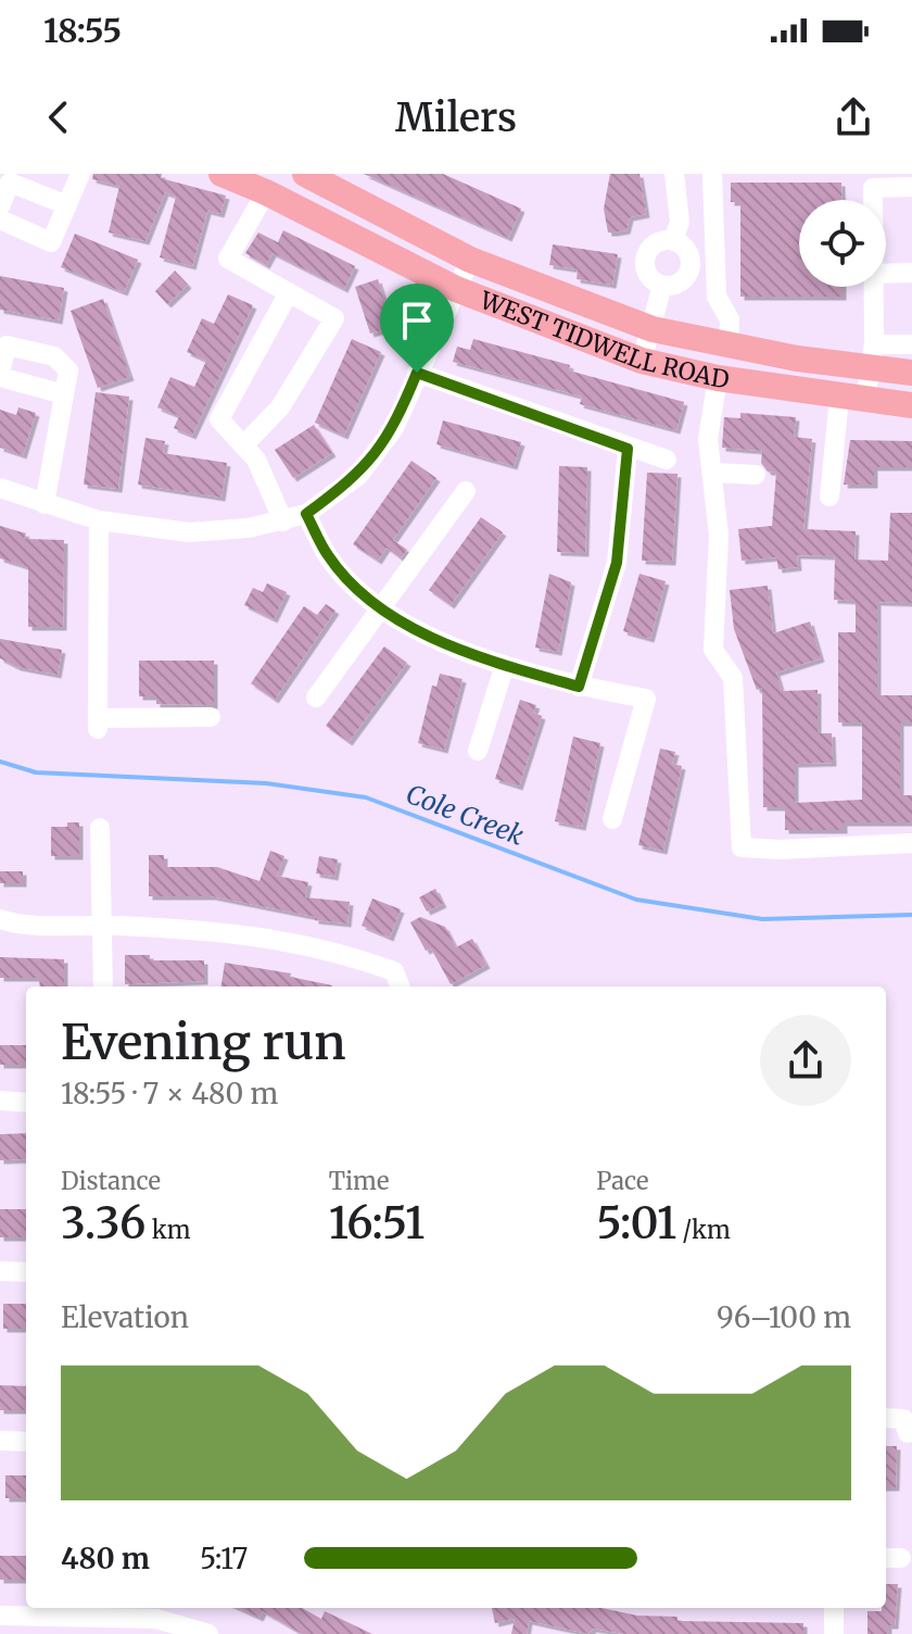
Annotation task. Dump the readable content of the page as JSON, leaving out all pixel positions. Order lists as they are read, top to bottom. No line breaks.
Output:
{"streets":{"main road":["WEST TIDWELL ROAD"]},"water":["Cole Creek"],"page":{"status":"18:55","header":"Milers","heading":["Evening run","18:55 · 7 × 480 m"],"stats":[["Distance","3.36 km"],["Time","16:51"],["Pace","5:01 /km"]],"chart":["Elevation","96–100 m"],"list":[{"name":"480 m","note":"5:17"}]}}
